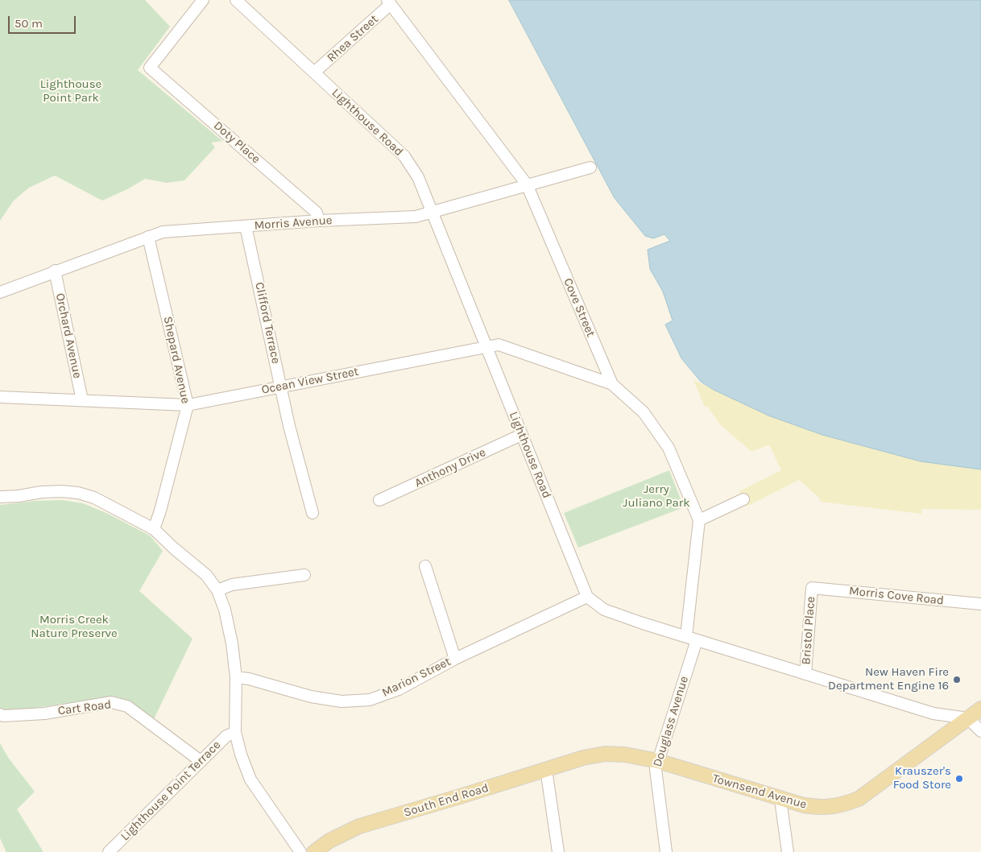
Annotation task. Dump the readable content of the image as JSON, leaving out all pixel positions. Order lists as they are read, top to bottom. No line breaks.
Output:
{"streets":{"main road":["Townsend Avenue","South End Road"],"street":["Rhea Street","Lighthouse Road","Doty Place","Morris Avenue","Cove Street","Clifford Terrace","Orchard Avenue","Shepard Avenue","Ocean View Street","Anthony Drive","Morris Cove Road","Bristol Place","Marion Street","Cart Road","Douglass Avenue","Lighthouse Point Terrace"]},"crossings":[["Rhea Street","Lighthouse Road"],["Rhea Street","Cove Street"],["Lighthouse Road","Morris Avenue"],["Lighthouse Road","Ocean View Street"],["Lighthouse Road","Anthony Drive"],["Lighthouse Road","Marion Street"],["Doty Place","Morris Avenue"],["Morris Avenue","Cove Street"],["Morris Avenue","Clifford Terrace"],["Morris Avenue","Orchard Avenue"],["Morris Avenue","Shepard Avenue"],["Cove Street","Ocean View Street"],["Cove Street","Douglass Avenue"],["Clifford Terrace","Ocean View Street"],["Orchard Avenue","Ocean View Street"],["Shepard Avenue","Ocean View Street"],["Morris Cove Road","Bristol Place"],["Cart Road","Lighthouse Point Terrace"],["Douglass Avenue","Townsend Avenue"],["Townsend Avenue","South End Road"]],"parks":["Lighthouse Point Park","Jerry Juliano Park","Morris Creek Nature Preserve"],"places":["New Haven Fire Department Engine 16","Krauszer's Food Store"],"scale_bar":"50 m"}
